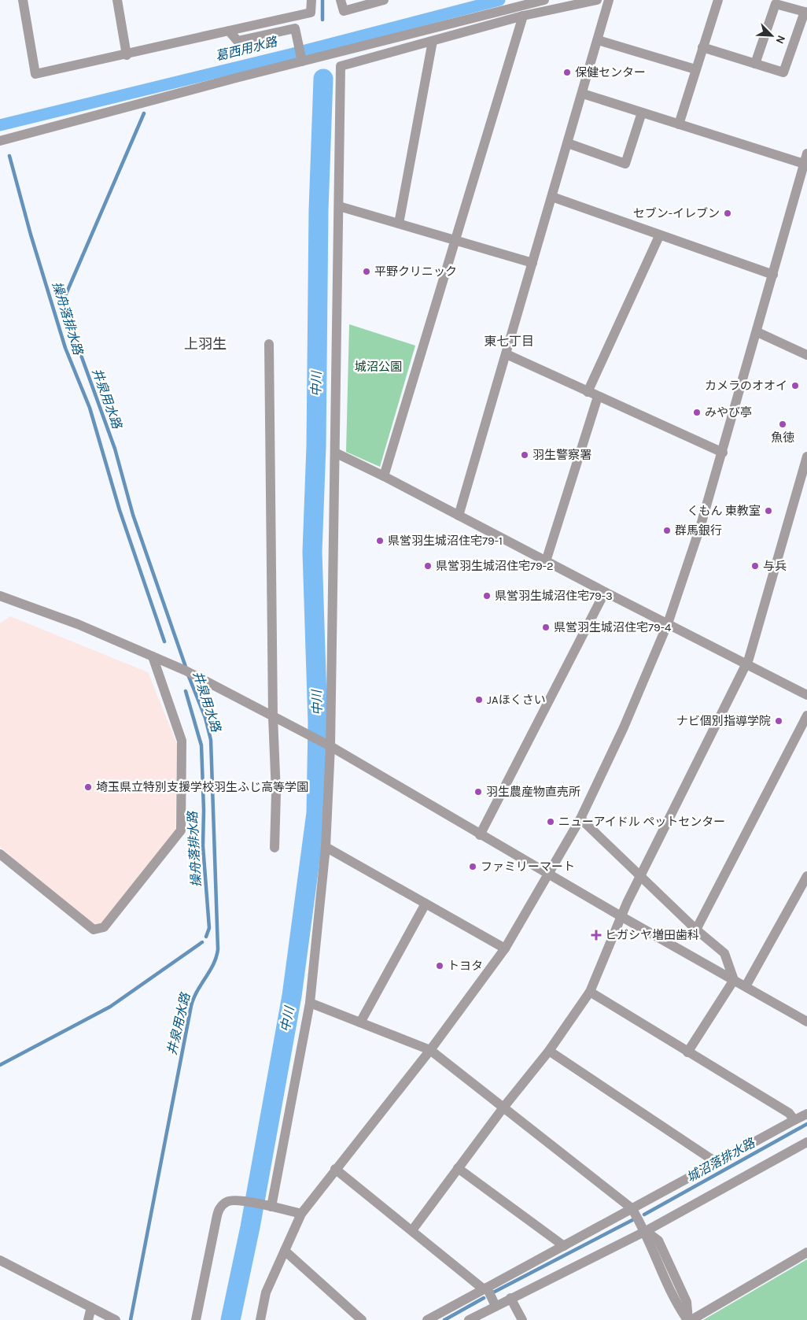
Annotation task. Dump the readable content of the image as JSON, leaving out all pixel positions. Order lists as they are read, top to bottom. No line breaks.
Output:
{"districts":["東七丁目","上羽生"],"water":["葛西用水路","操舟落排水路","中川","井泉用水路","城沼落排水路"],"parks":["城沼公園"],"places":{"other":["保健センター","セブン-イレブン","平野クリニック","カメラのオオイ","みやび亭","魚徳","羽生警察署","くもん 東教室","群馬銀行","県営羽生城沼住宅79-1","県営羽生城沼住宅79-2","与兵","県営羽生城沼住宅79-3","県営羽生城沼住宅79-4","JAほくさい","ナビ個別指導学院","埼玉県立特別支援学校羽生ふじ高等学園","羽生農産物直売所","ニューアイドル ペットセンター","ファミリーマート","トヨタ"],"health":["ヒガシヤ増田歯科"]},"north":"bottom right"}
